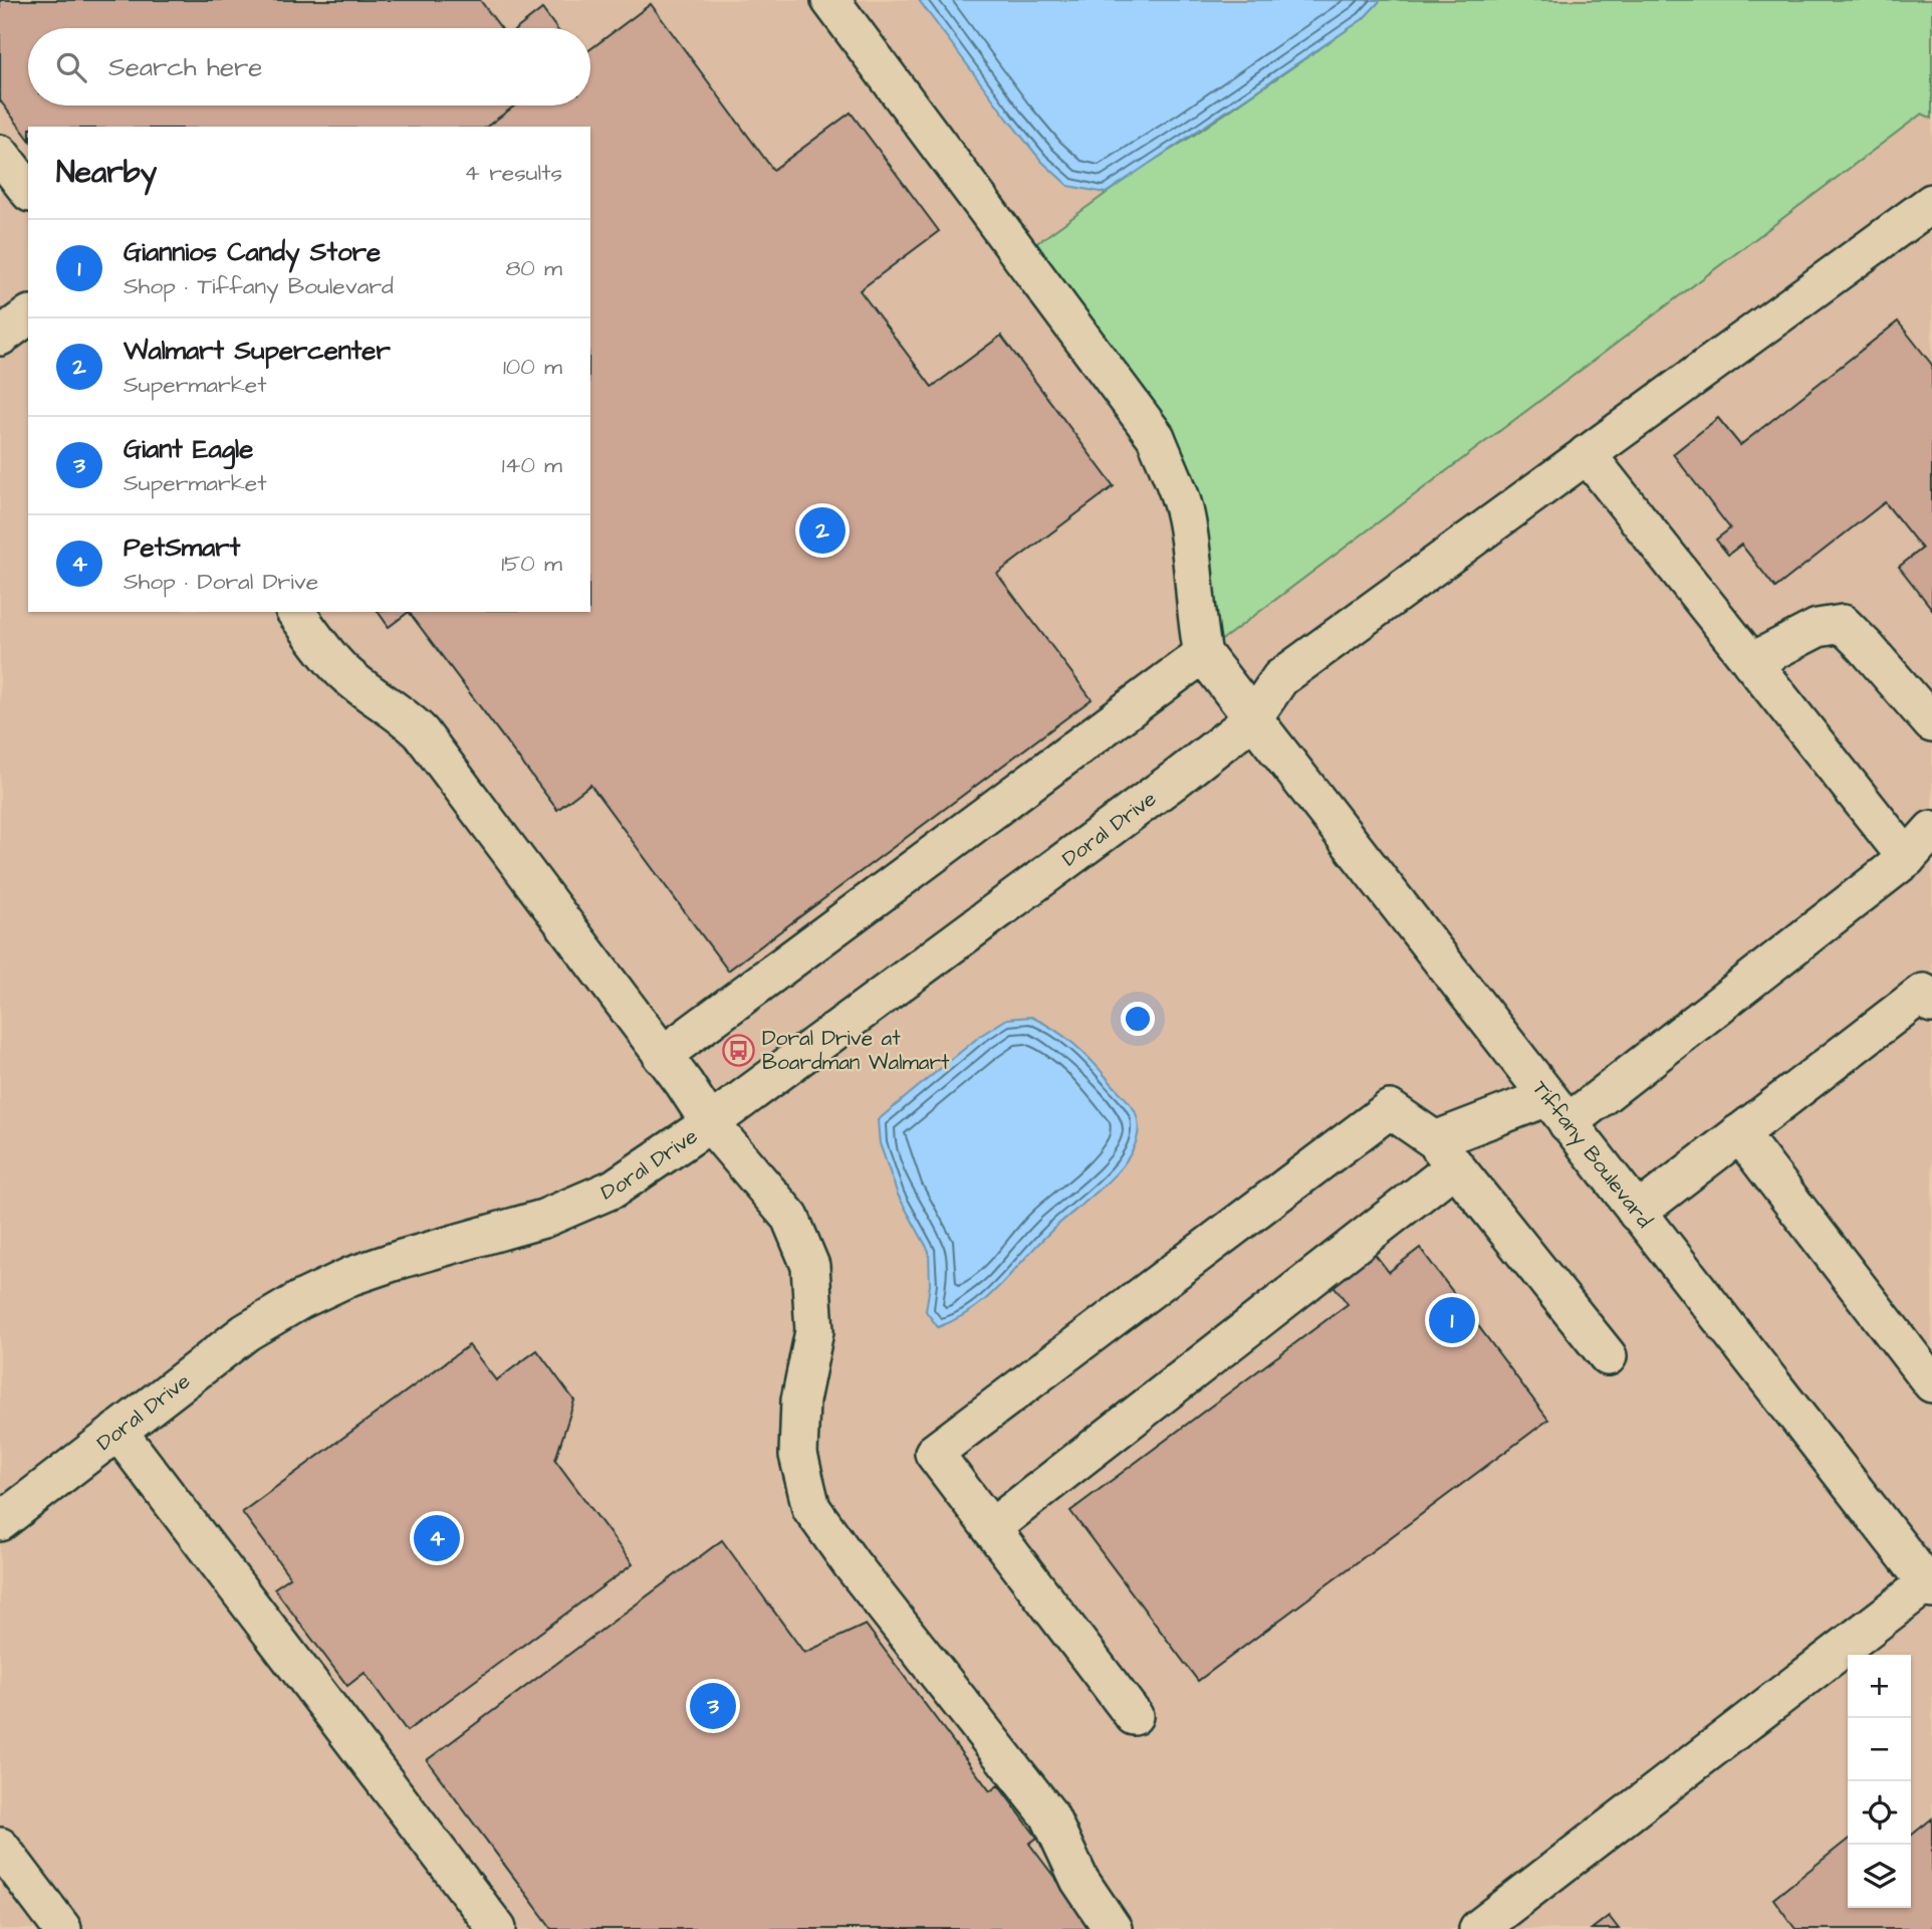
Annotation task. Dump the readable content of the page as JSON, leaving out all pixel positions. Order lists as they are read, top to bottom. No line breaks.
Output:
{"streets":{"street":["Doral Drive","Tiffany Boulevard"]},"crossings":[["Doral Drive","Tiffany Boulevard"]],"places":{"bus stop":["Doral Drive at Boardman Walmart"]},"page":{"search":"Search here","heading":["Nearby","4 results"],"list":[{"mark":"1","name":"Giannios Candy Store","note":"Shop · Tiffany Boulevard","value":"80 m"},{"mark":"2","name":"Walmart Supercenter","note":"Supermarket","value":"100 m"},{"mark":"3","name":"Giant Eagle","note":"Supermarket","value":"140 m"},{"mark":"4","name":"PetSmart","note":"Shop · Doral Drive","value":"150 m"}],"pins":["2","1","4","3"],"map_buttons":["+","−"]}}
